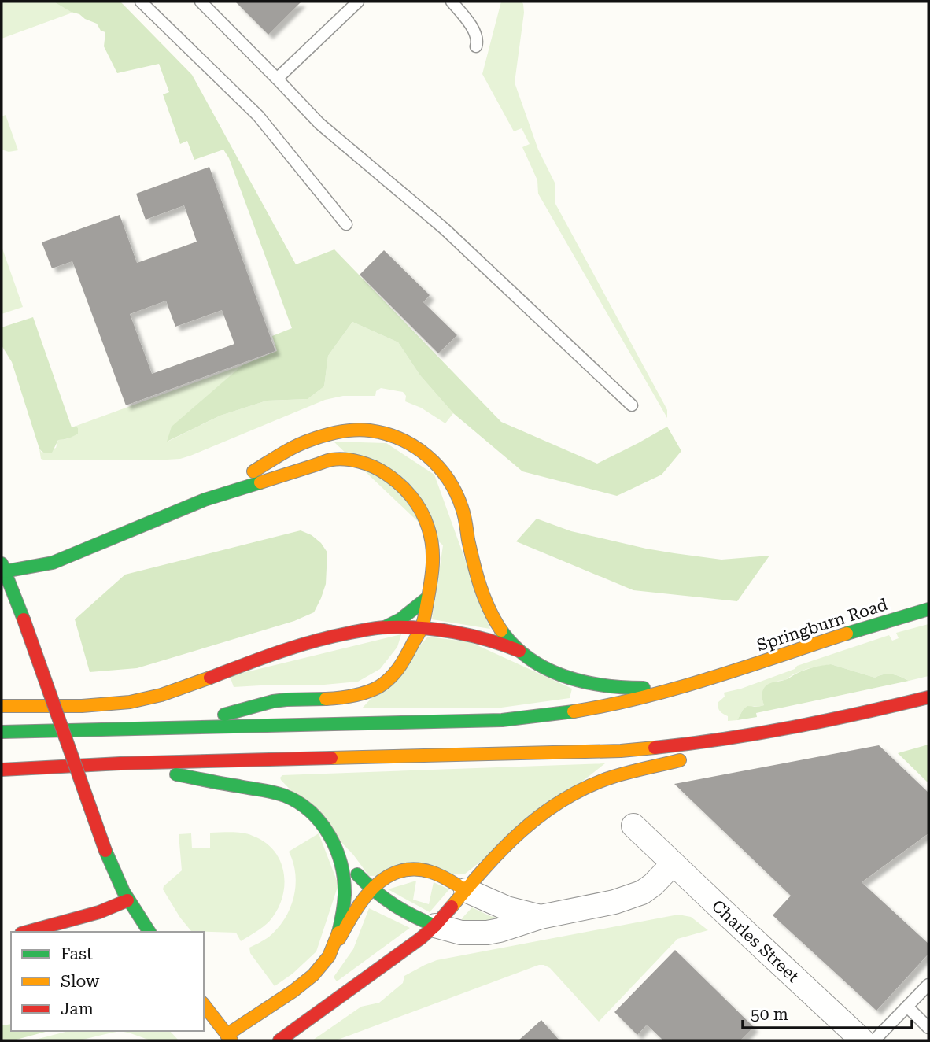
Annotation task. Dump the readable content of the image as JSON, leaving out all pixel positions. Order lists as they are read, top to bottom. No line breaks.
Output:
{"streets":{"main road":["Springburn Road"],"street":["Charles Street"]},"legend":["Fast","Slow","Jam"],"scale_bar":"50 m"}
